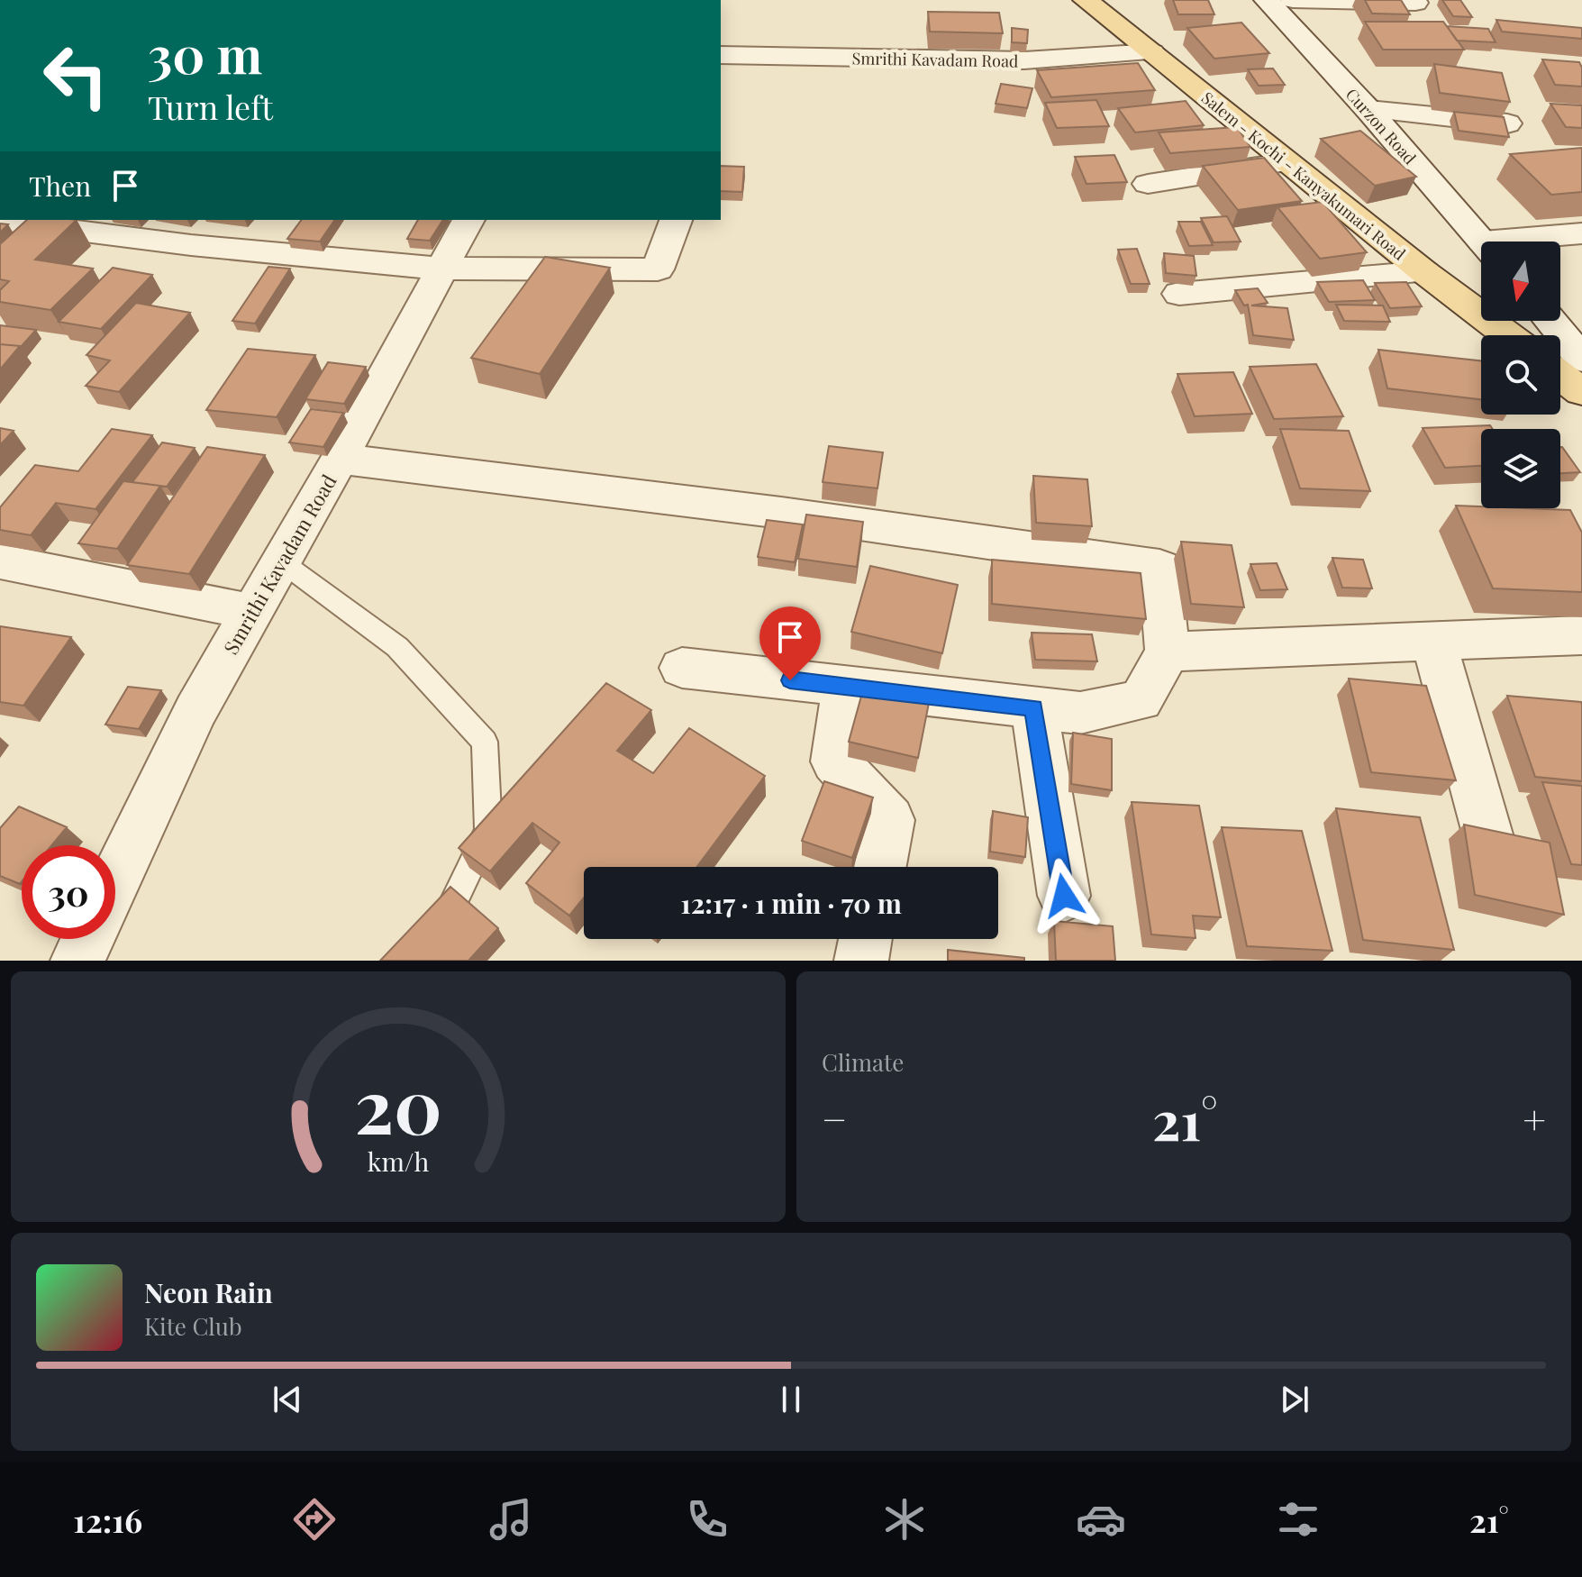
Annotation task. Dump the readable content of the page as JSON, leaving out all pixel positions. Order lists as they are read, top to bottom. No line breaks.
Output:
{"streets":{"main road":["Salem - Kochi - Kanyakumari Road"],"street":["Smrithi Kavadam Road","Curzon Road"]},"crossings":[["Smrithi Kavadam Road","Salem - Kochi - Kanyakumari Road"]],"north":"bottom","page":{"turn":["30 m","Turn left"],"then":"Then","limit":"30","trip":"12:17 · 1 min · 70 m","tile":"Climate","heat":["−","21°","+"],"song":["Neon Rain","Kite Club"],"tabs":["12:16","21°"],"gauge":["20","km/h"]}}
